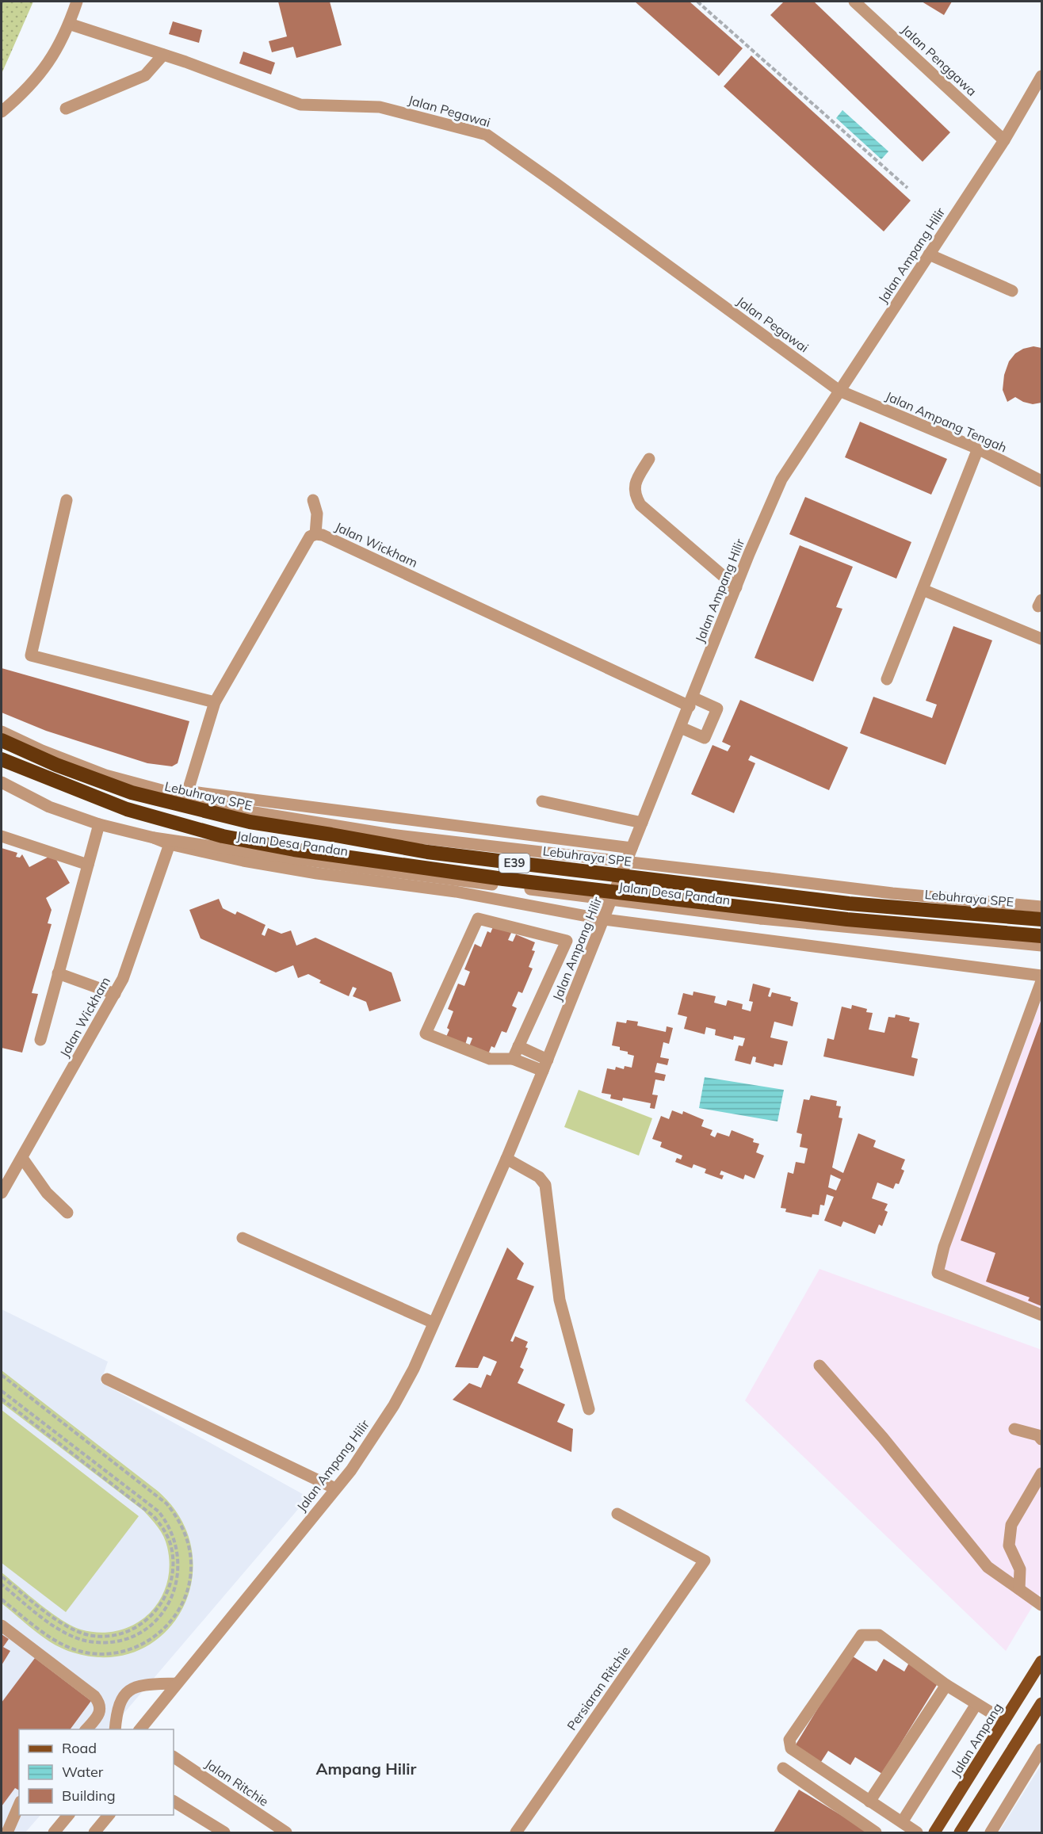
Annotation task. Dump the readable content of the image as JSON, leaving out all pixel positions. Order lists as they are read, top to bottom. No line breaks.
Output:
{"streets":{"highway":["Lebuhraya SPE","E39"],"main road":["Jalan Ampang"],"street":["Jalan Penggawa","Jalan Pegawai","Jalan Ampang Hilir","Jalan Ampang Tengah","Jalan Wickham","Jalan Desa Pandan","Persiaran Ritchie","Jalan Ritchie"]},"crossings":[["Jalan Penggawa","Jalan Ampang Hilir"],["Jalan Pegawai","Jalan Ampang Hilir"],["Jalan Pegawai","Jalan Ampang Tengah"],["Jalan Ampang Hilir","Jalan Ampang Tengah"],["Jalan Ampang Hilir","Jalan Wickham"]],"districts":["Ampang Hilir"],"legend":["Road","Water","Building"]}
